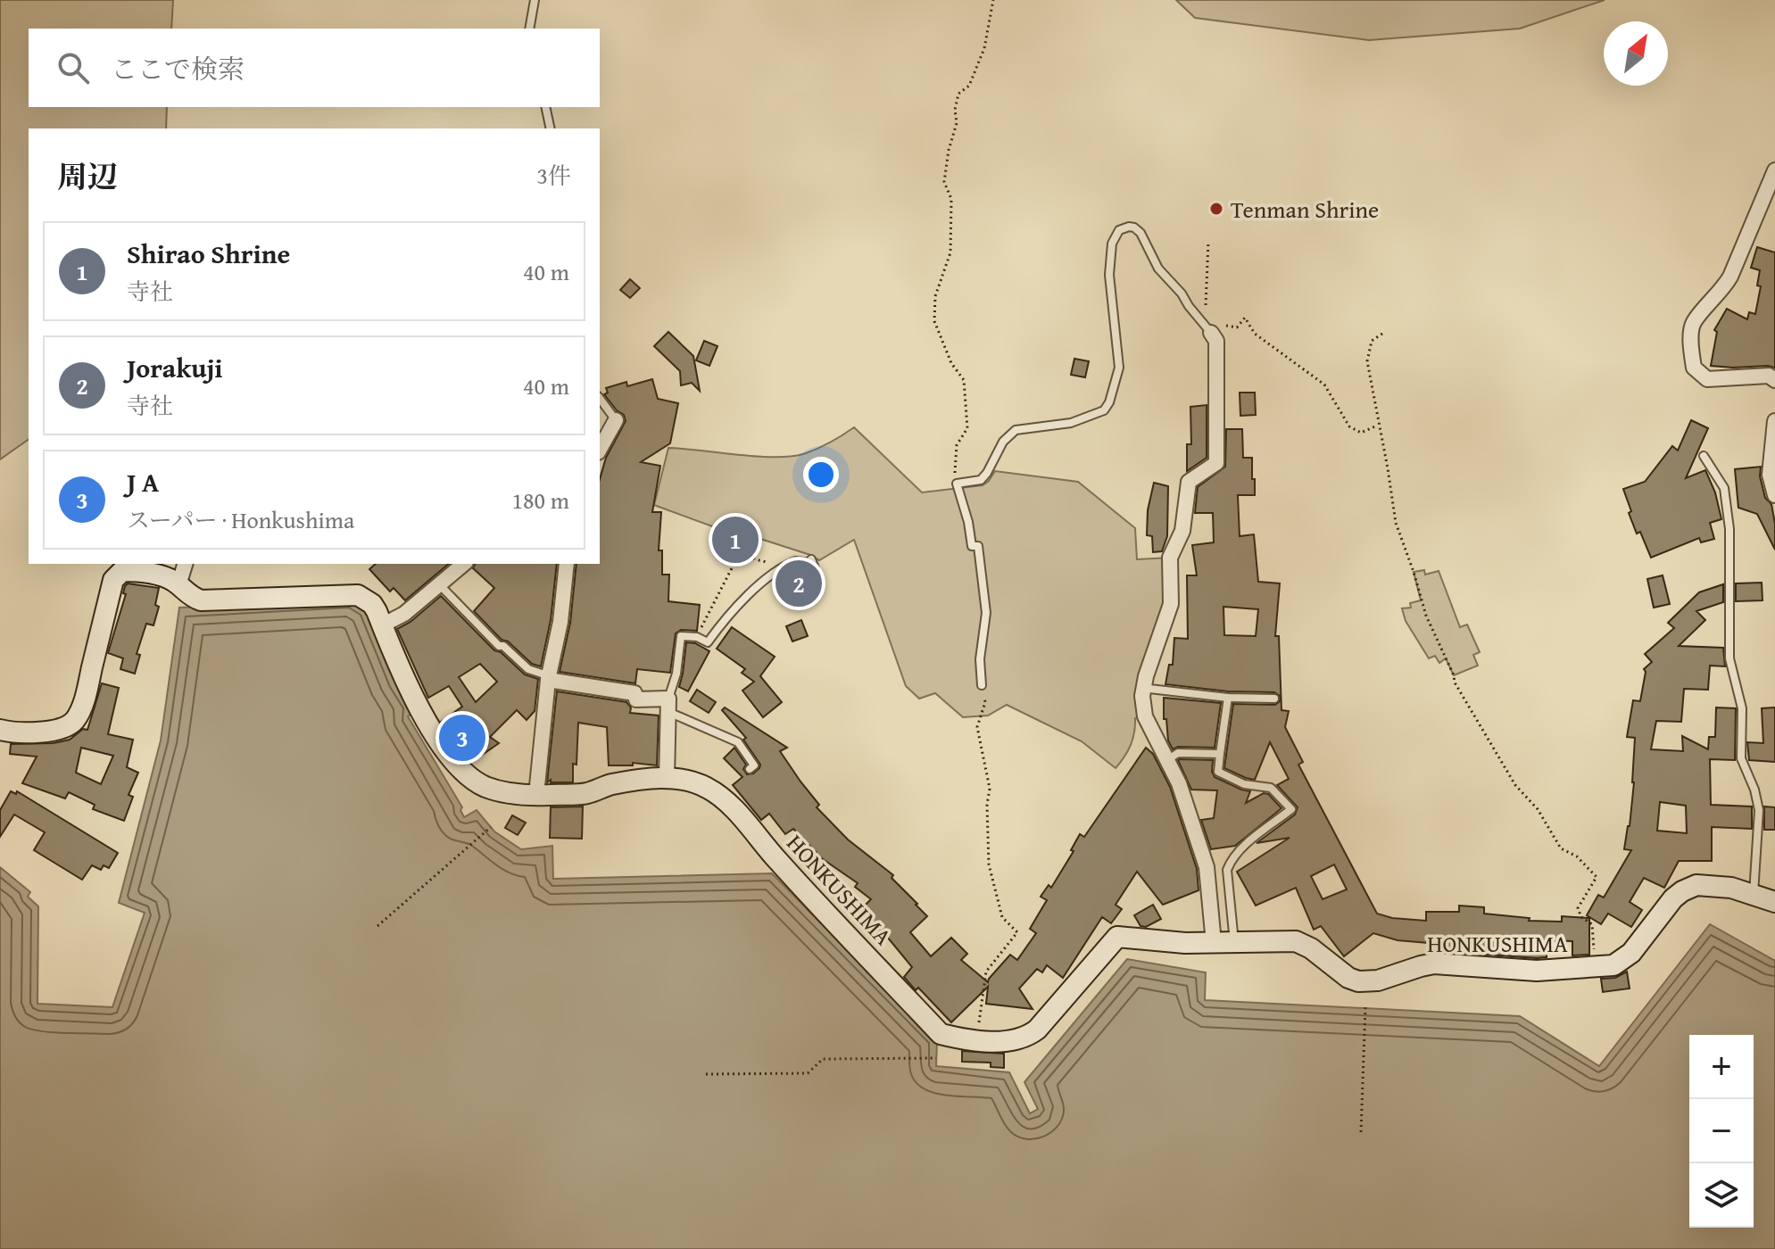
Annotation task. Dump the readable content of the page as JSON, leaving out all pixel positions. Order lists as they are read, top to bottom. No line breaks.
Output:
{"streets":{"main road":["HONKUSHIMA"]},"places":["Tenman Shrine"],"north":"top right","page":{"search":"ここで検索","heading":["周辺","3件"],"list":[{"mark":"1","name":"Shirao Shrine","note":"寺社","value":"40 m"},{"mark":"2","name":"Jorakuji","note":"寺社","value":"40 m"},{"mark":"3","name":"J A","note":"スーパー · Honkushima","value":"180 m"}],"pins":["1","2","3"],"map_buttons":["+","−"]}}
